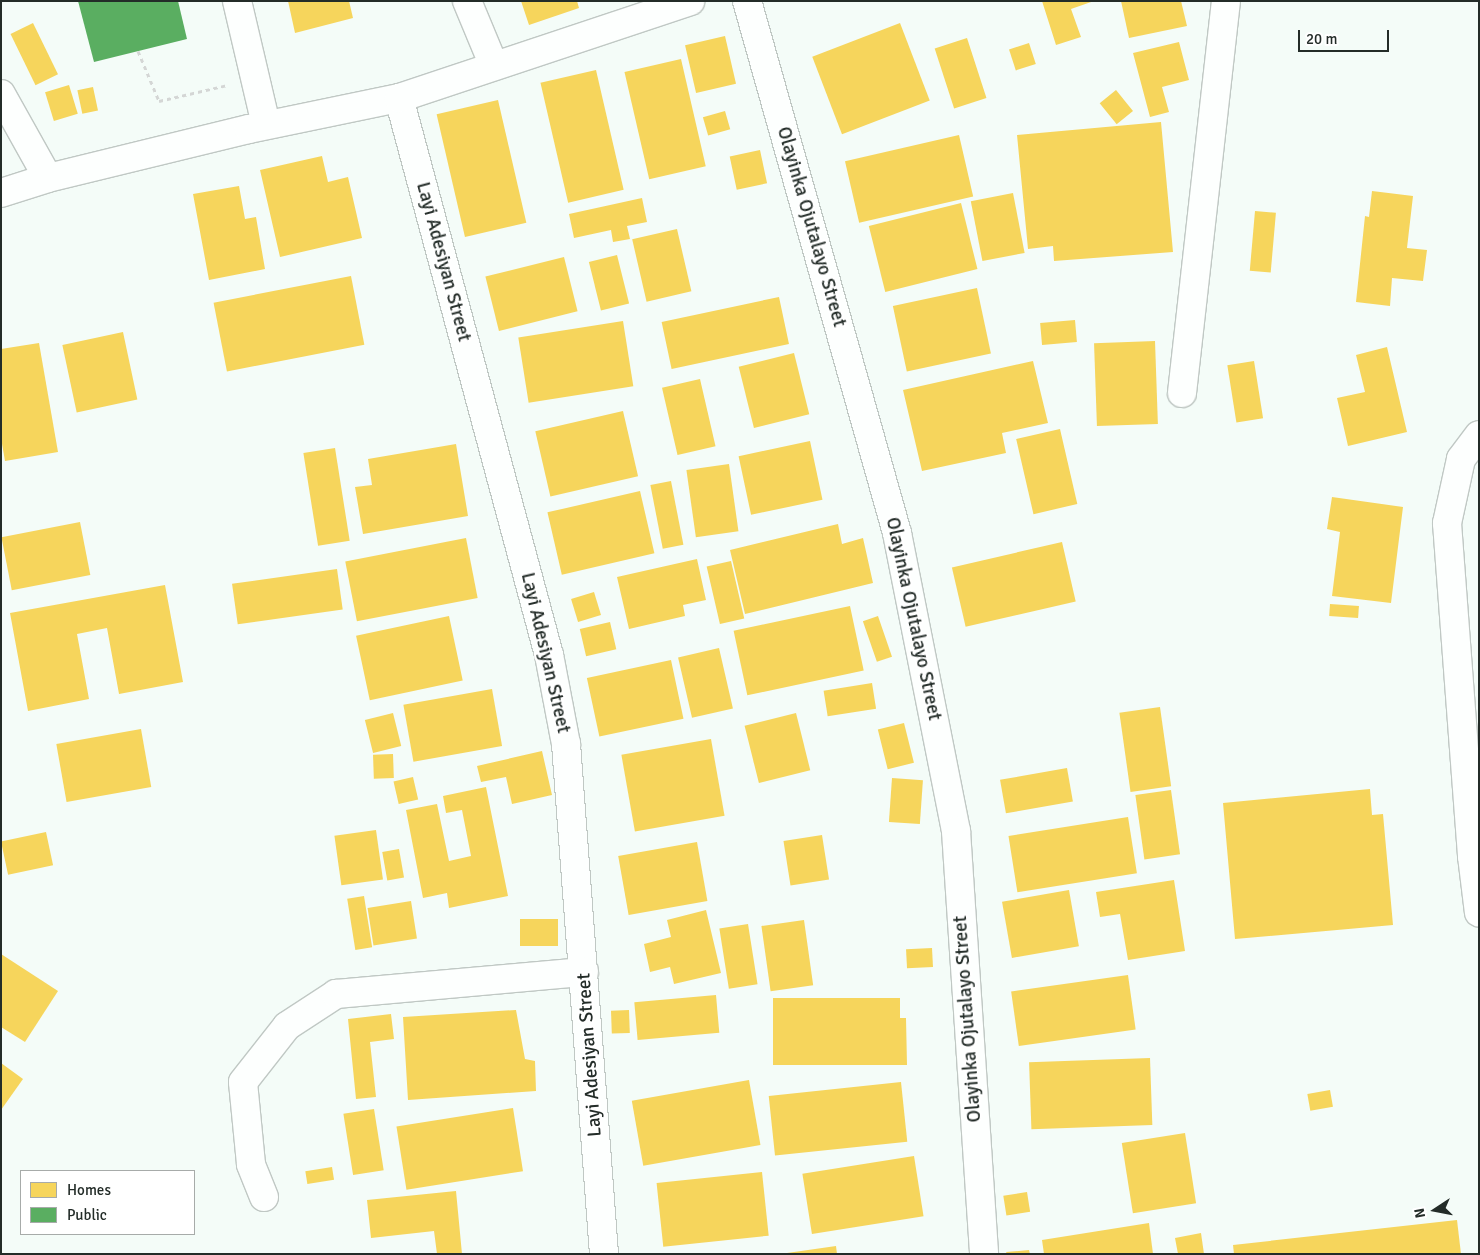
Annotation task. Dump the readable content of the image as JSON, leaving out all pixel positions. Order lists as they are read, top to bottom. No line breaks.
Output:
{"streets":{"street":["Olayinka Ojutalayo Street","Layi Adesiyan Street"]},"legend":["Homes","Public"],"scale_bar":"20 m","north":"left"}
